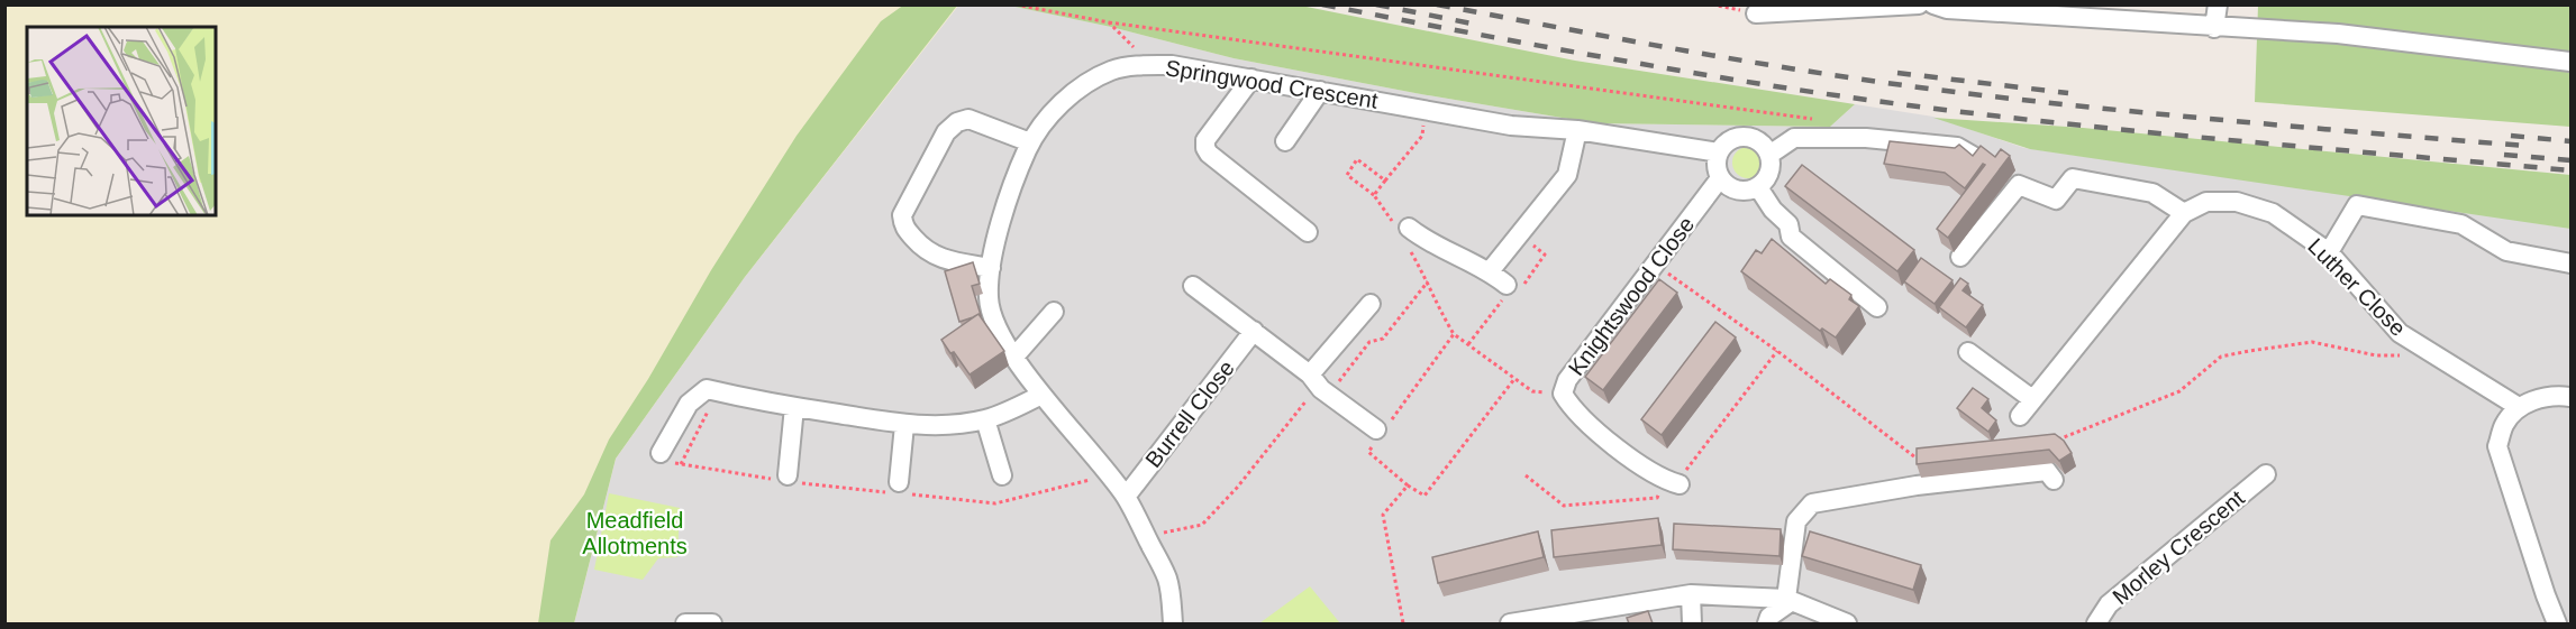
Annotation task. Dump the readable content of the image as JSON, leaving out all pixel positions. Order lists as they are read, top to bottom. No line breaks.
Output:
{"streets":{"street":["Springwood Crescent","Luther Close","Knightswood Close","Burrell Close","Morley Crescent"]},"crossings":[["Springwood Crescent","Knightswood Close"],["Springwood Crescent","Burrell Close"]],"parks":["Meadfield Allotments"]}
